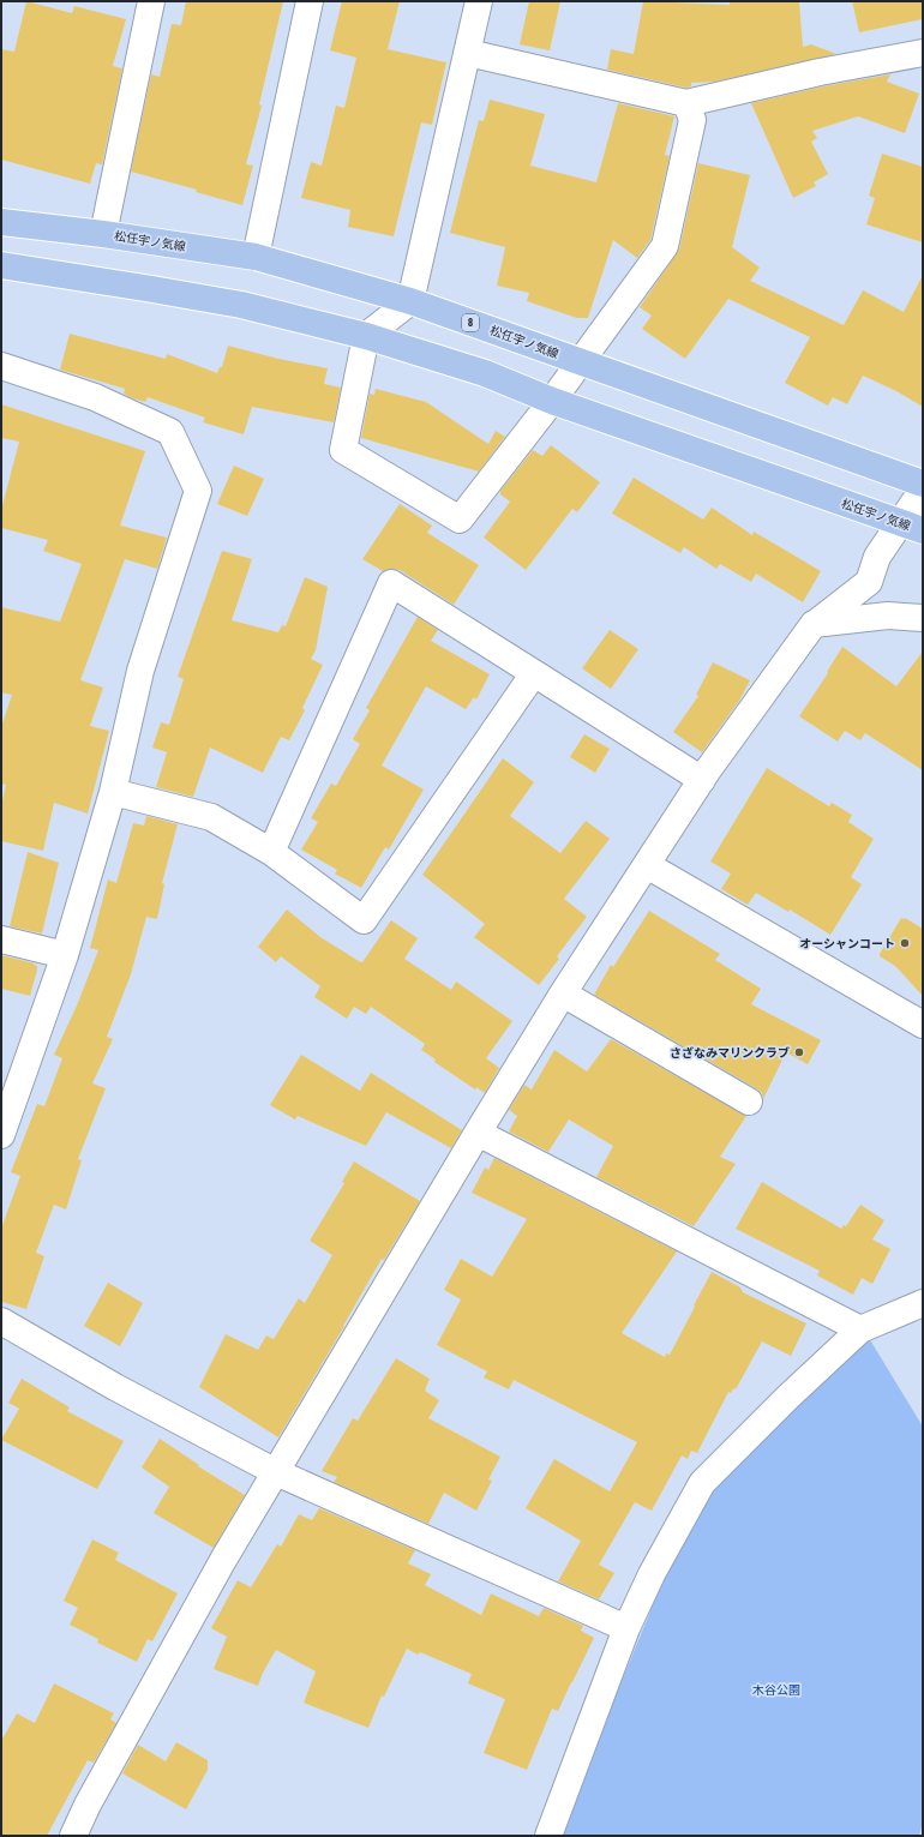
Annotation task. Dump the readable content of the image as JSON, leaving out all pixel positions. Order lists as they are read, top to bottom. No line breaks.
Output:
{"streets":{"main road":["松任宇ノ気線","8"]},"parks":["木谷公園"],"places":["オーシャンコート","さざなみマリンクラブ"]}
